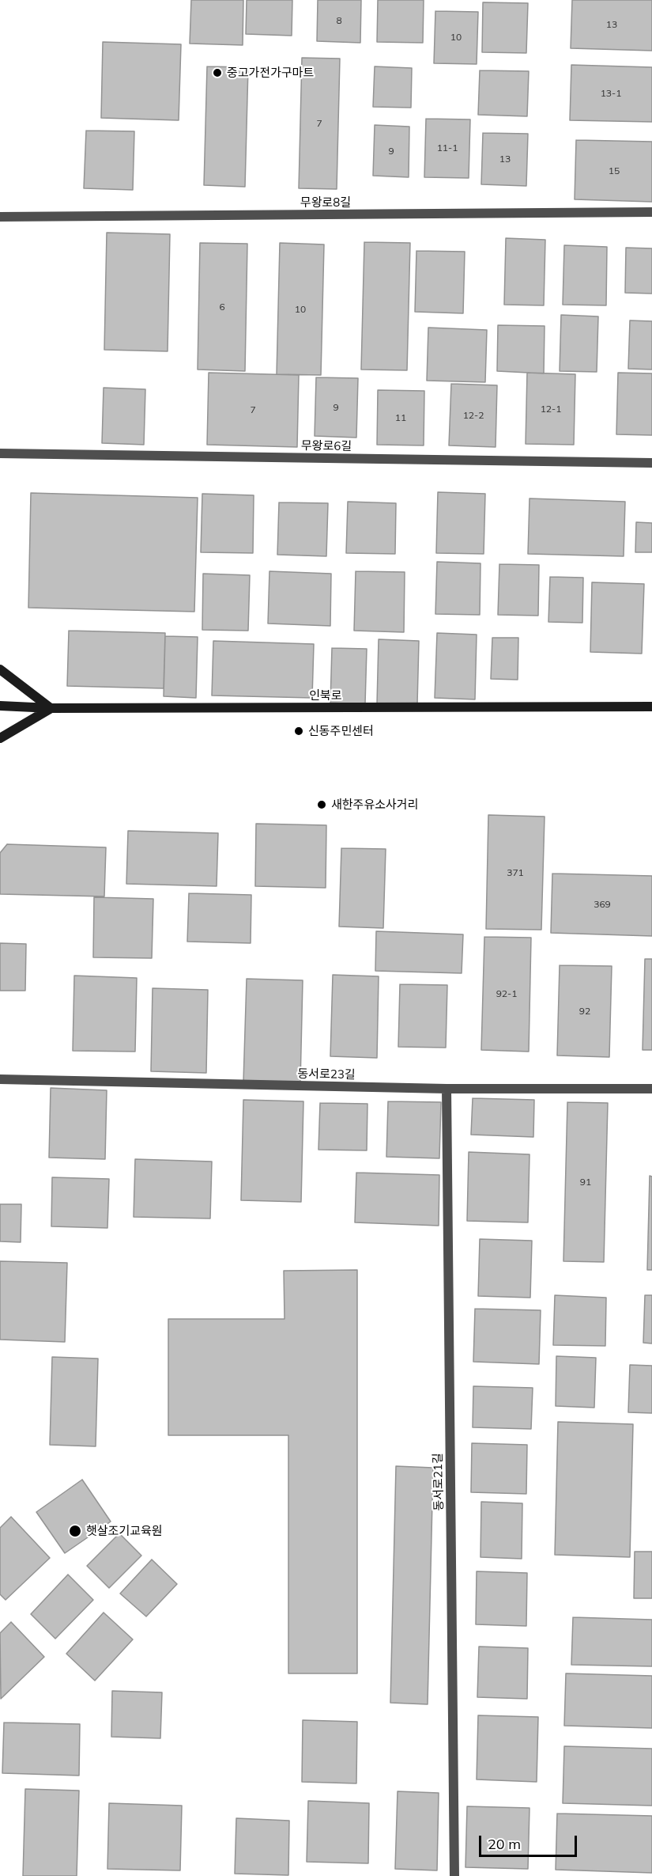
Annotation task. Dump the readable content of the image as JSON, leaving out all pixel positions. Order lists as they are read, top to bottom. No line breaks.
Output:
{"streets":{"street":["무왕로8길","무왕로6길","인북로","동서로23길","동서로21길"]},"crossings":[["동서로23길","동서로21길"]],"places":["중고가전가구마트","신동주민센터","새한주유소사거리","햇살조기교육원"],"house_numbers":["8","13","10","13-1","7","11-1","9","13","15","6","10","9","12-1","7","12-2","11","371","369","92-1","92","91"],"scale_bar":"20 m"}
